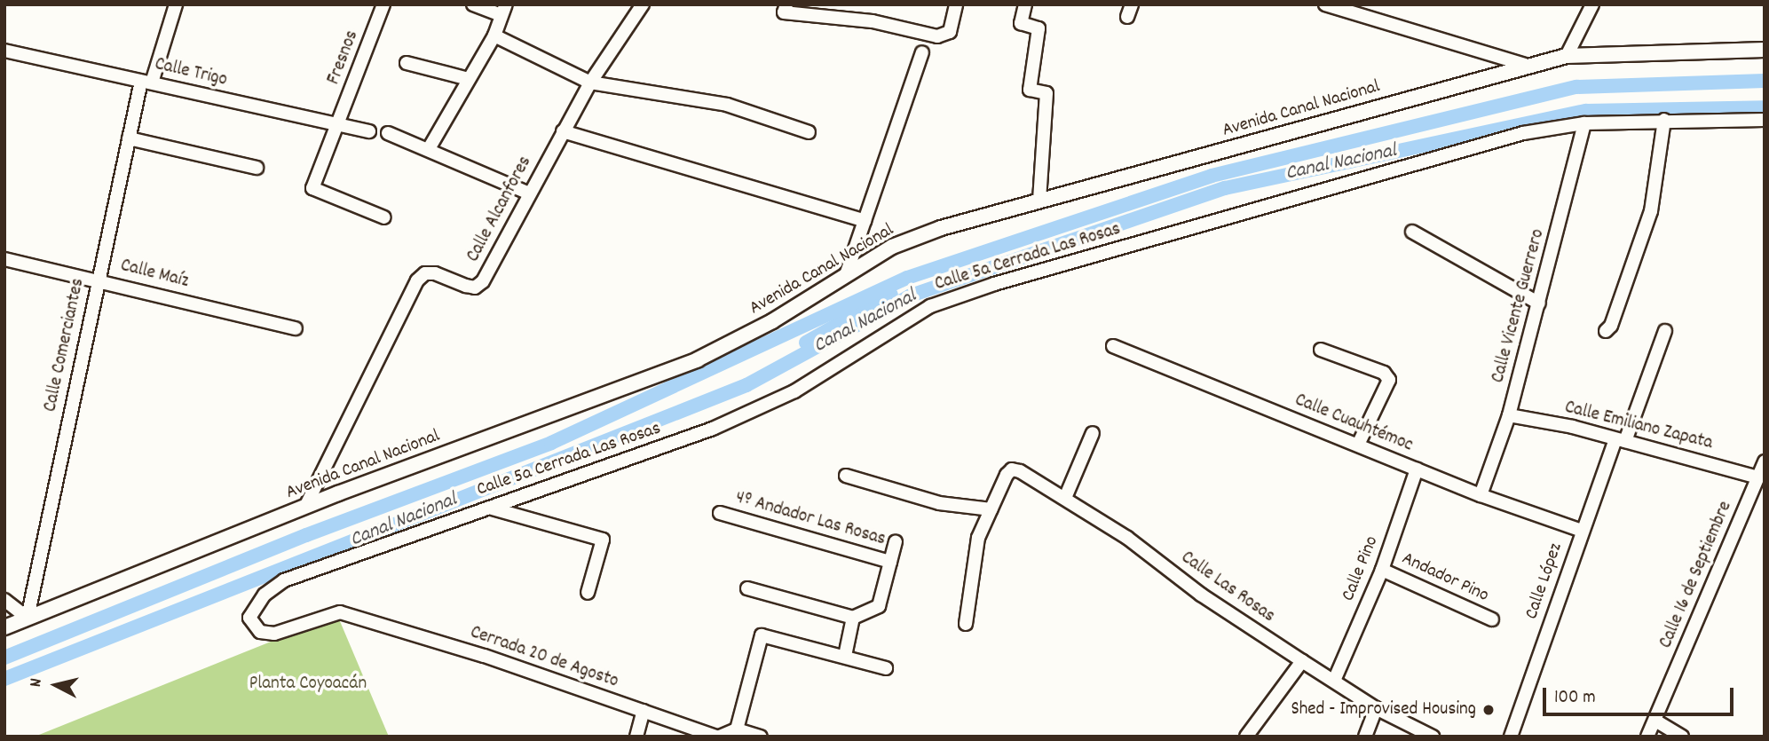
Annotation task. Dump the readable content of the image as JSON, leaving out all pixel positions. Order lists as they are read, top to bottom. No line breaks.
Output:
{"streets":{"street":["Fresnos","Calle Trigo","Avenida Canal Nacional","Calle Alcanfores","Calle 5a Cerrada Las Rosas","Calle Maíz","Calle Vicente Guerrero","Calle Comerciantes","Calle Cuauhtémoc","Calle Emiliano Zapata","4º Andador Las Rosas","Calle Pino","Calle 16 de Septiembre","Andador Pino","Calle López","Calle Las Rosas","Cerrada 20 de Agosto"]},"crossings":[["Fresnos","Calle Trigo"],["Calle Trigo","Calle Comerciantes"],["Avenida Canal Nacional","Calle Alcanfores"],["Avenida Canal Nacional","Calle Comerciantes"],["Calle 5a Cerrada Las Rosas","Calle Vicente Guerrero"],["Calle 5a Cerrada Las Rosas","Cerrada 20 de Agosto"],["Calle Maíz","Calle Comerciantes"],["Calle Vicente Guerrero","Calle Cuauhtémoc"],["Calle Vicente Guerrero","Calle Emiliano Zapata"],["Calle Cuauhtémoc","Calle Pino"],["Calle Cuauhtémoc","Calle López"],["Calle Emiliano Zapata","Calle 16 de Septiembre"],["Calle Emiliano Zapata","Calle López"],["Calle Pino","Andador Pino"],["Calle Pino","Calle Las Rosas"]],"water":["Canal Nacional"],"parks":["Planta Coyoacán"],"places":["Shed - Improvised Housing"],"scale_bar":"100 m","north":"left"}
